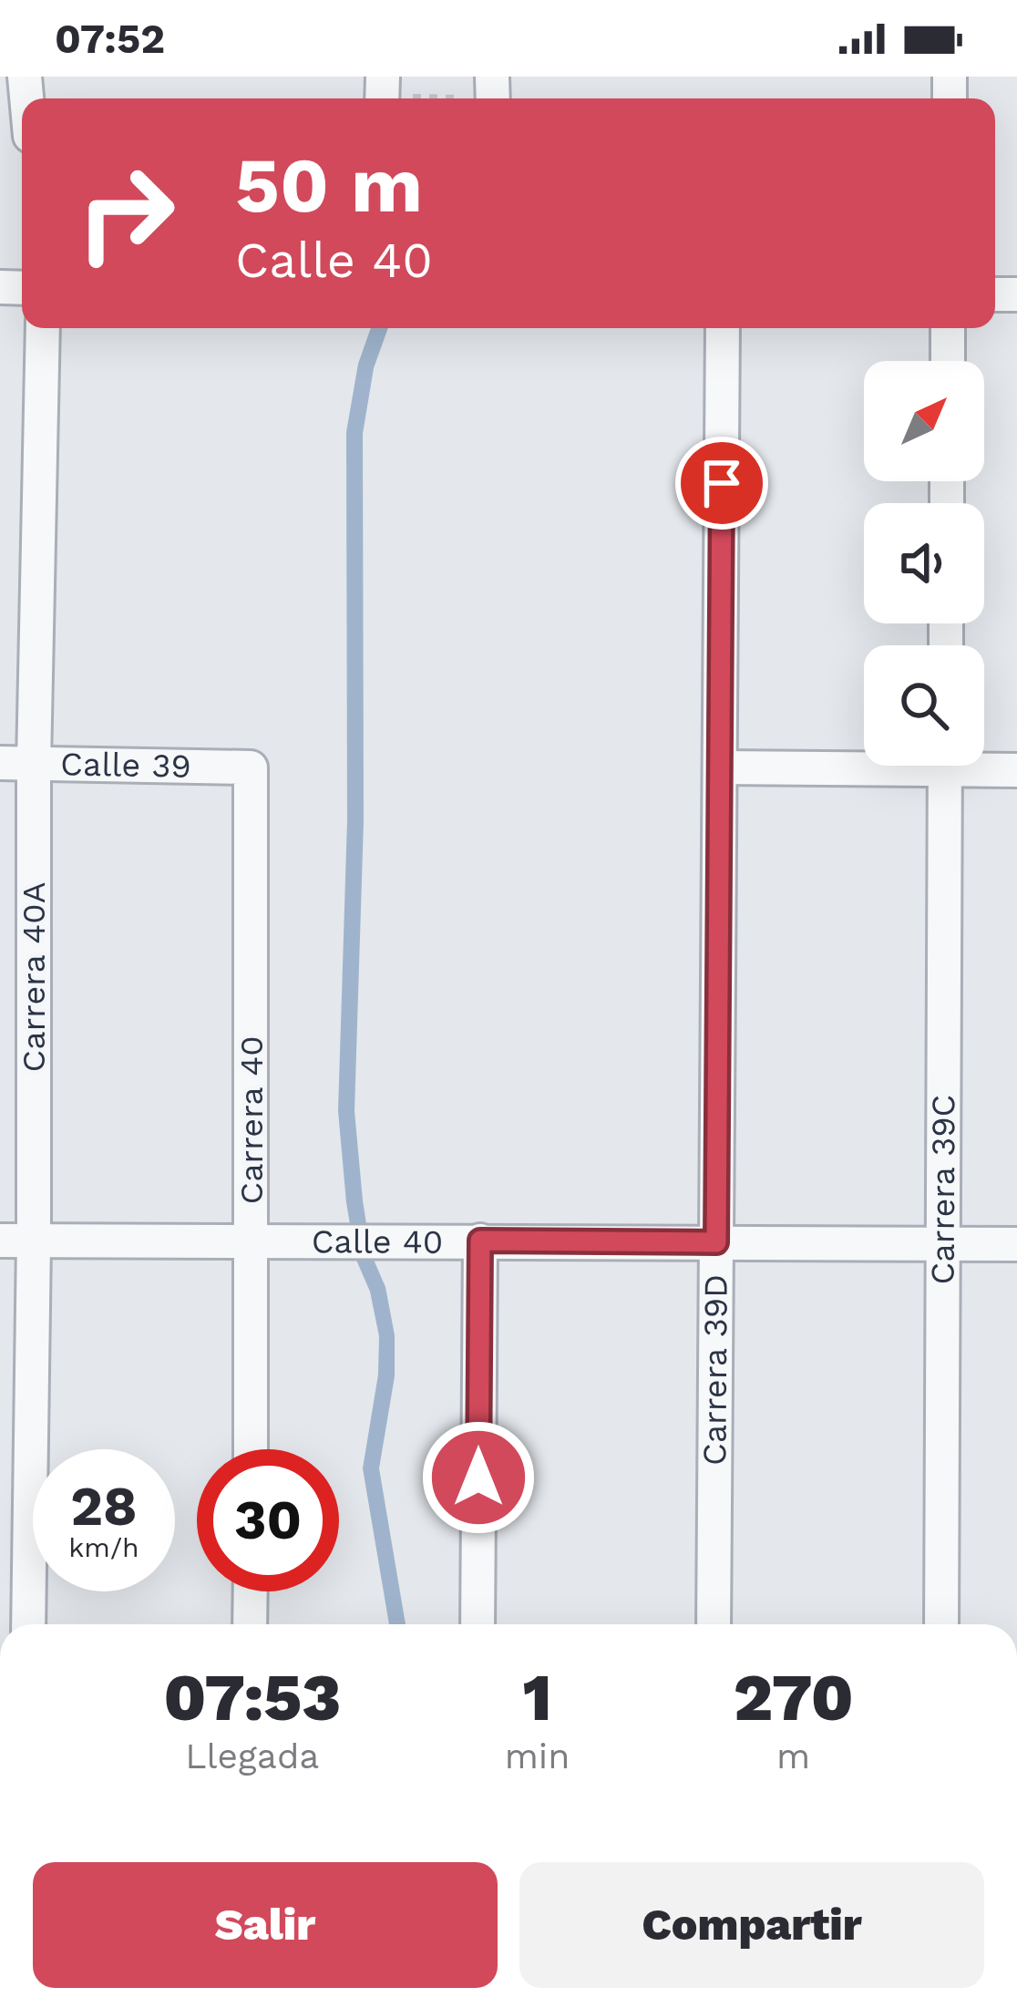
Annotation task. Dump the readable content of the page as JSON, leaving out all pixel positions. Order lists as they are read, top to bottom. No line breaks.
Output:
{"streets":{"street":["Calle 39","Carrera 40A","Carrera 40","Carrera 39C","Calle 40","Carrera 39D"]},"crossings":[["Calle 39","Carrera 40A"],["Calle 39","Carrera 40"],["Carrera 40A","Calle 40"],["Carrera 40","Calle 40"],["Carrera 39C","Calle 40"],["Calle 40","Carrera 39D"]],"north":"top right","page":{"status":"07:52","turn":["50 m","Calle 40"],"speed":"28 km/h","limit":"30","eta":["07:53","Llegada","1","min","270","m"],"buttons":["Salir","Compartir"]}}
